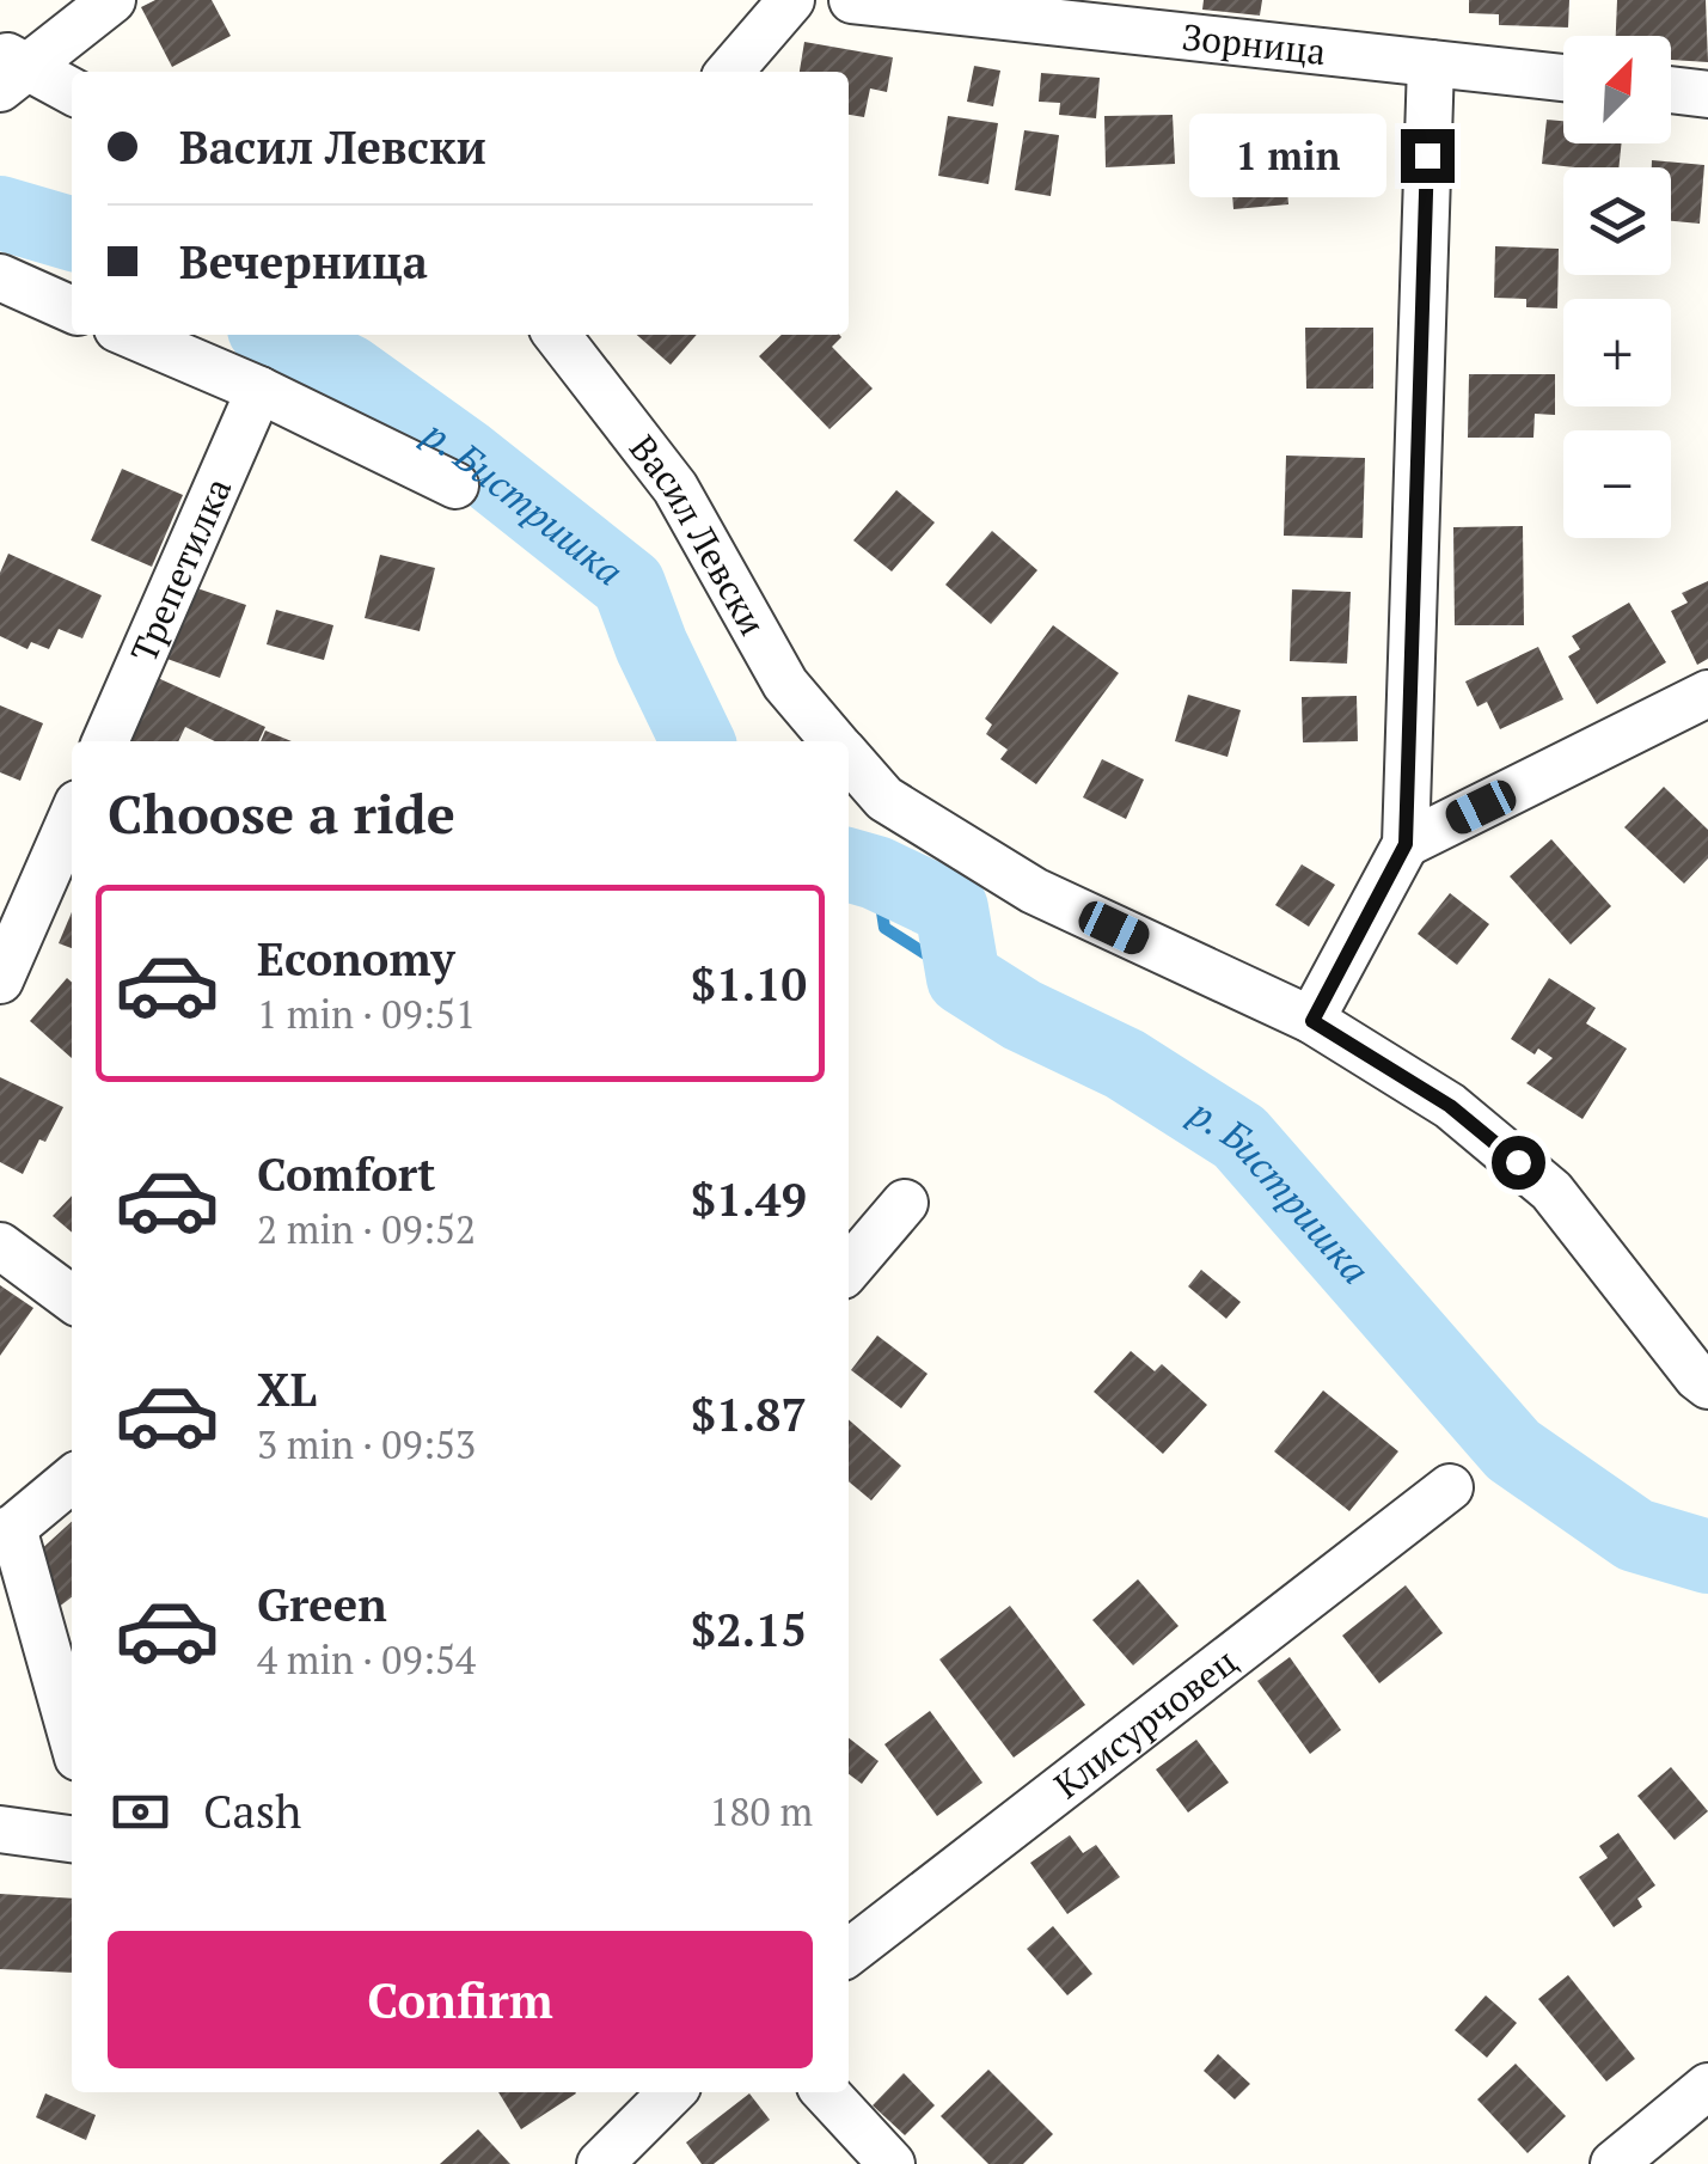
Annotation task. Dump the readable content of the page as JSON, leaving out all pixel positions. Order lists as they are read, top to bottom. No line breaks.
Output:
{"streets":{"street":["Зорница","Васил Левски","Трепетилка","Клисурчовец"]},"water":["р. Бистришка"],"north":"top right","page":{"map_buttons":["+","−"],"banner":["Васил Левски","Вечерница"],"bubble":"1 min","heading":"Choose a ride","list":[{"name":"Economy","note":"1 min · 09:51","value":"$1.10"},{"name":"Comfort","note":"2 min · 09:52","value":"$1.49"},{"name":"XL","note":"3 min · 09:53","value":"$1.87"},{"name":"Green","note":"4 min · 09:54","value":"$2.15"}],"pay":["Cash","180 m"],"buttons":"Confirm"}}
